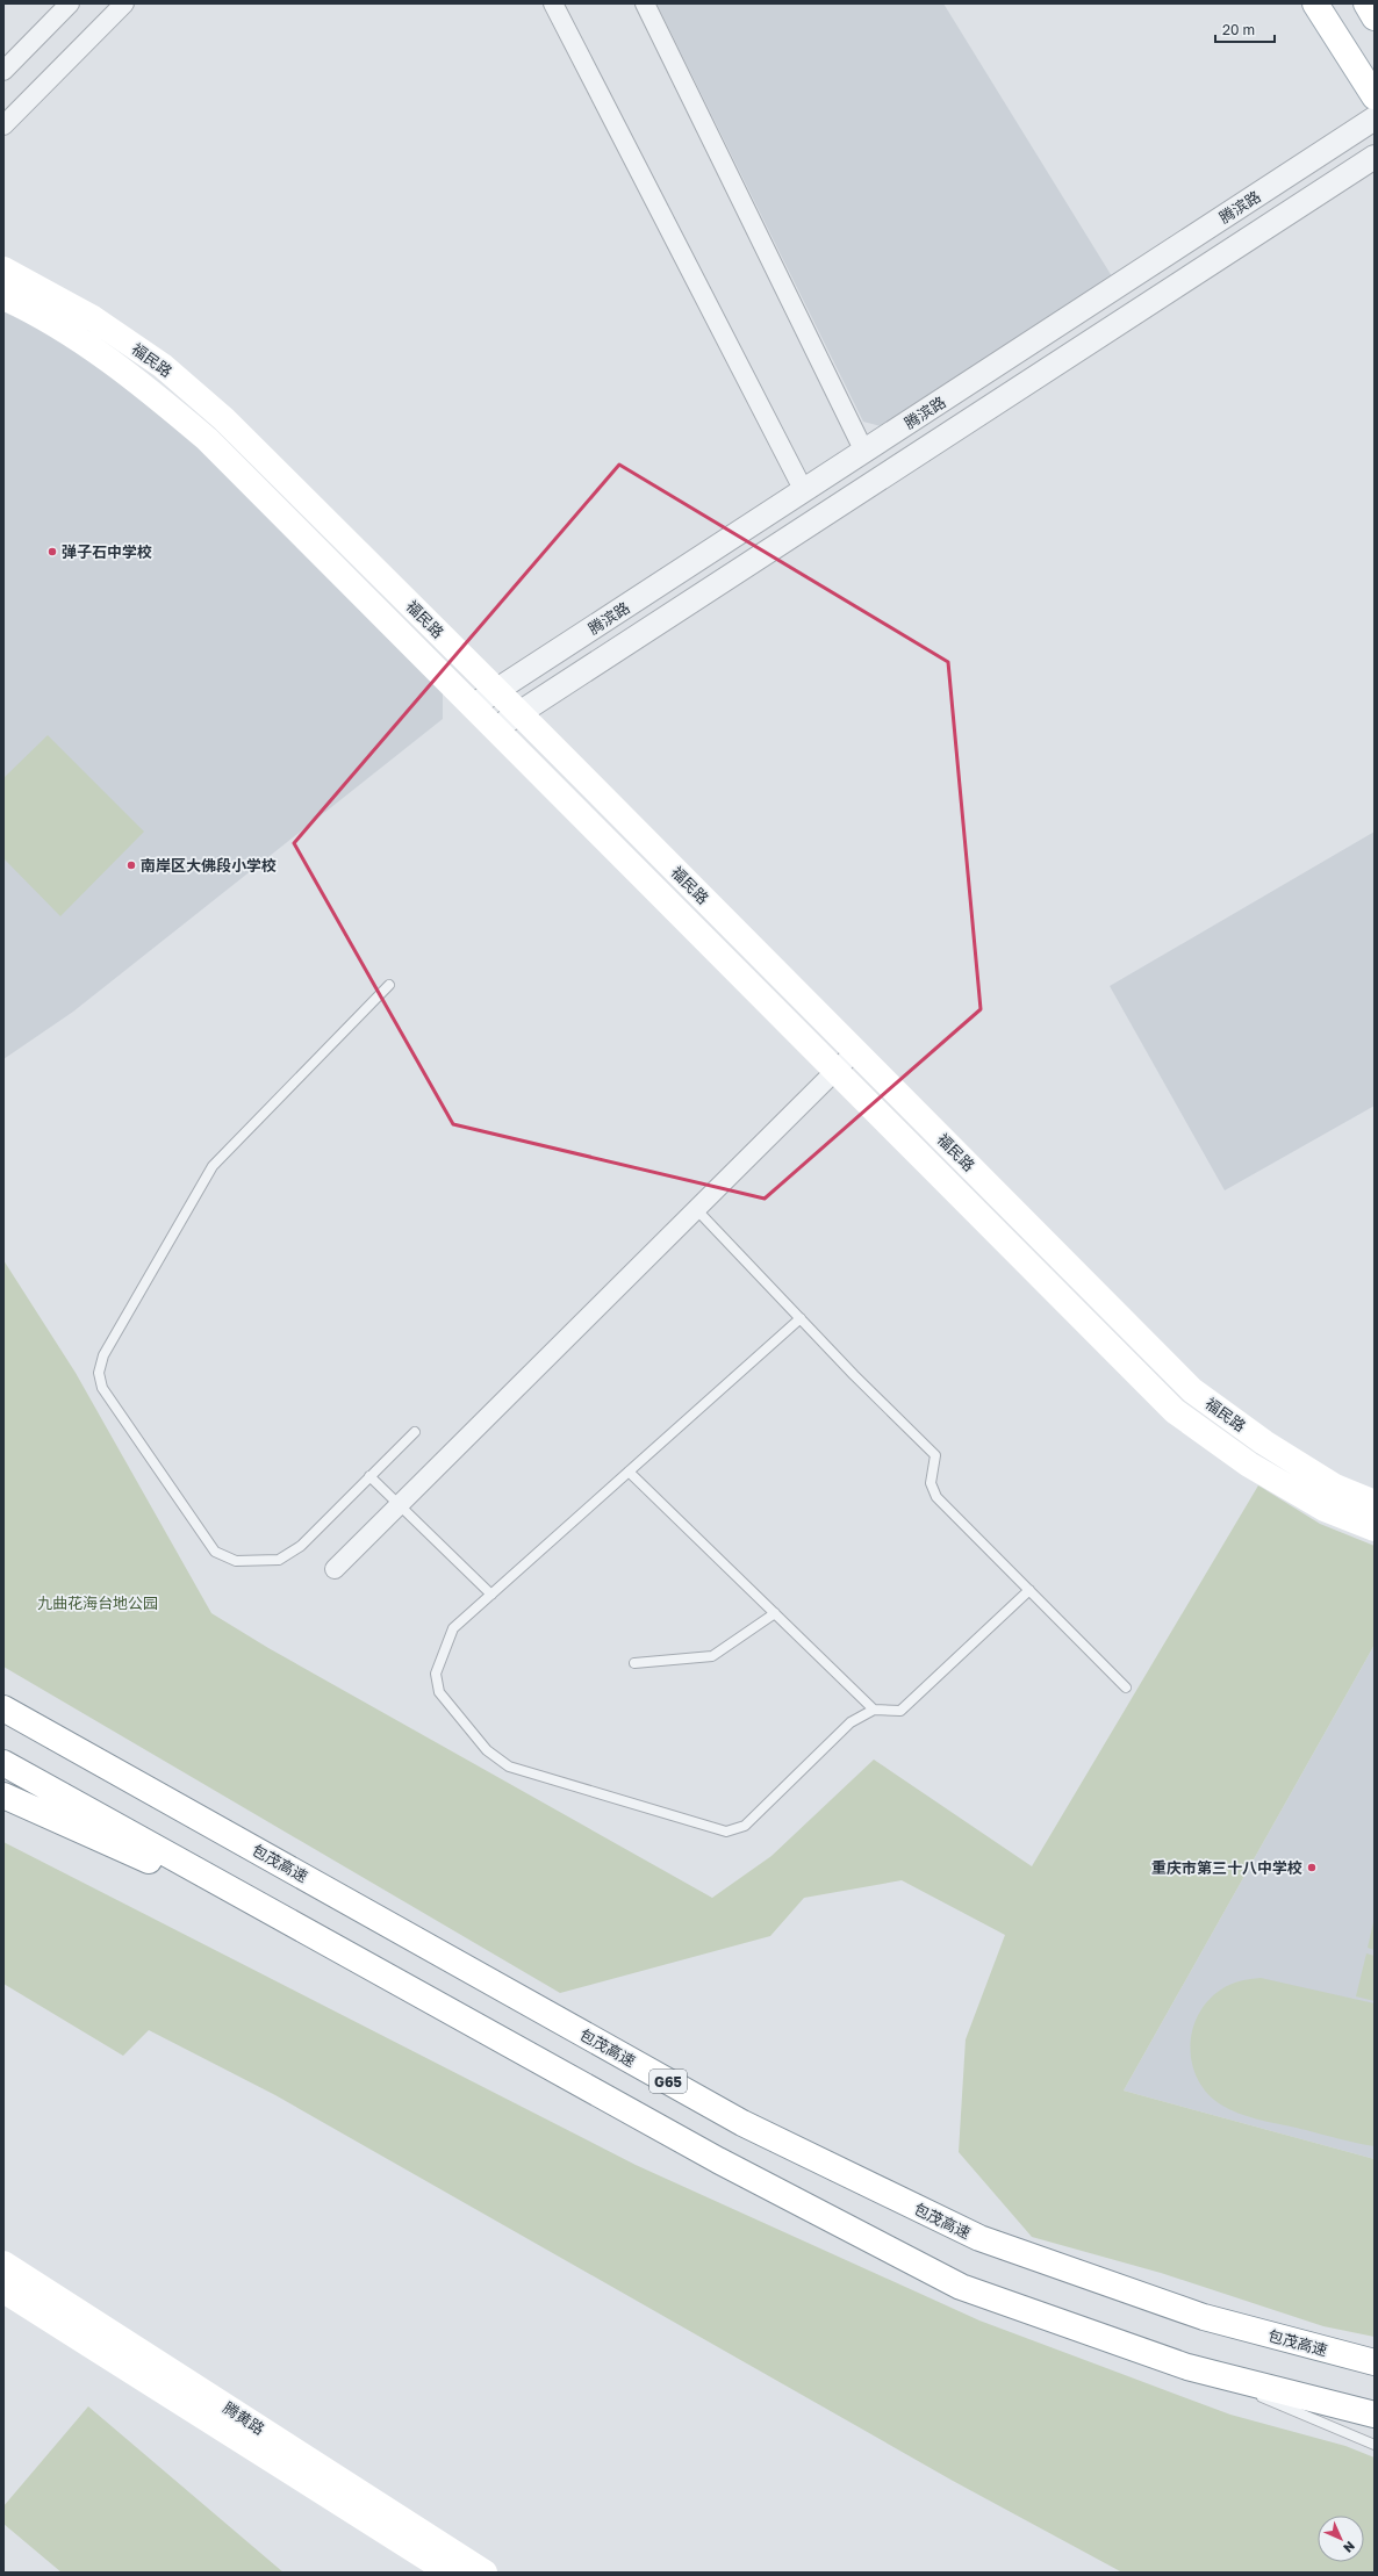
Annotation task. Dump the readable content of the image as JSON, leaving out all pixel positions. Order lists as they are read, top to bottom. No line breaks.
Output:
{"streets":{"main road":["福民路","包茂高速","G65","腾黄路"],"street":["腾滨路"]},"crossings":[["腾滨路","福民路"]],"parks":["九曲花海台地公园"],"places":["弹子石中学校","南岸区大佛段小学校","重庆市第三十八中学校"],"scale_bar":"20 m","north":"bottom right"}
